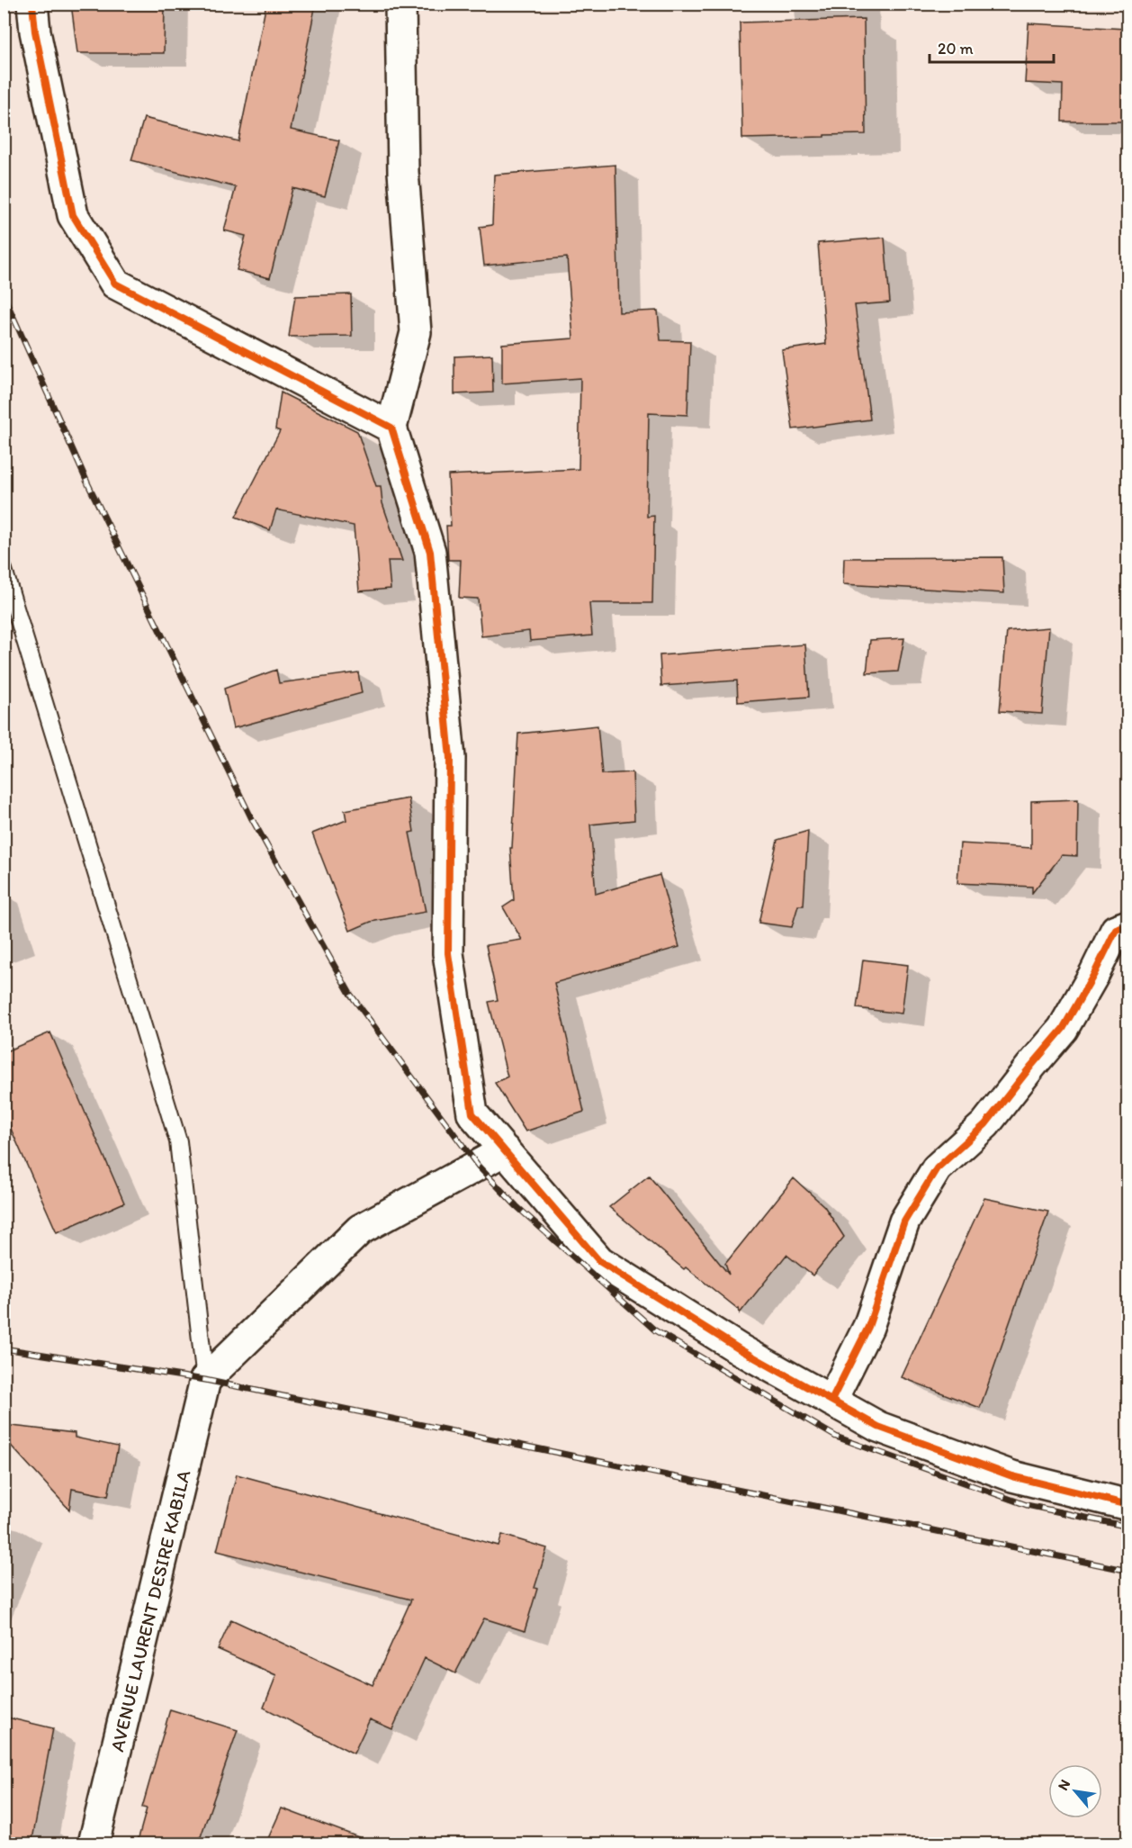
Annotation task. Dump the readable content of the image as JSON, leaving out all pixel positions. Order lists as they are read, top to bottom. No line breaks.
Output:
{"streets":{"street":["AVENUE LAURENT DESIRE KABILA"]},"scale_bar":"20 m","north":"top left"}
